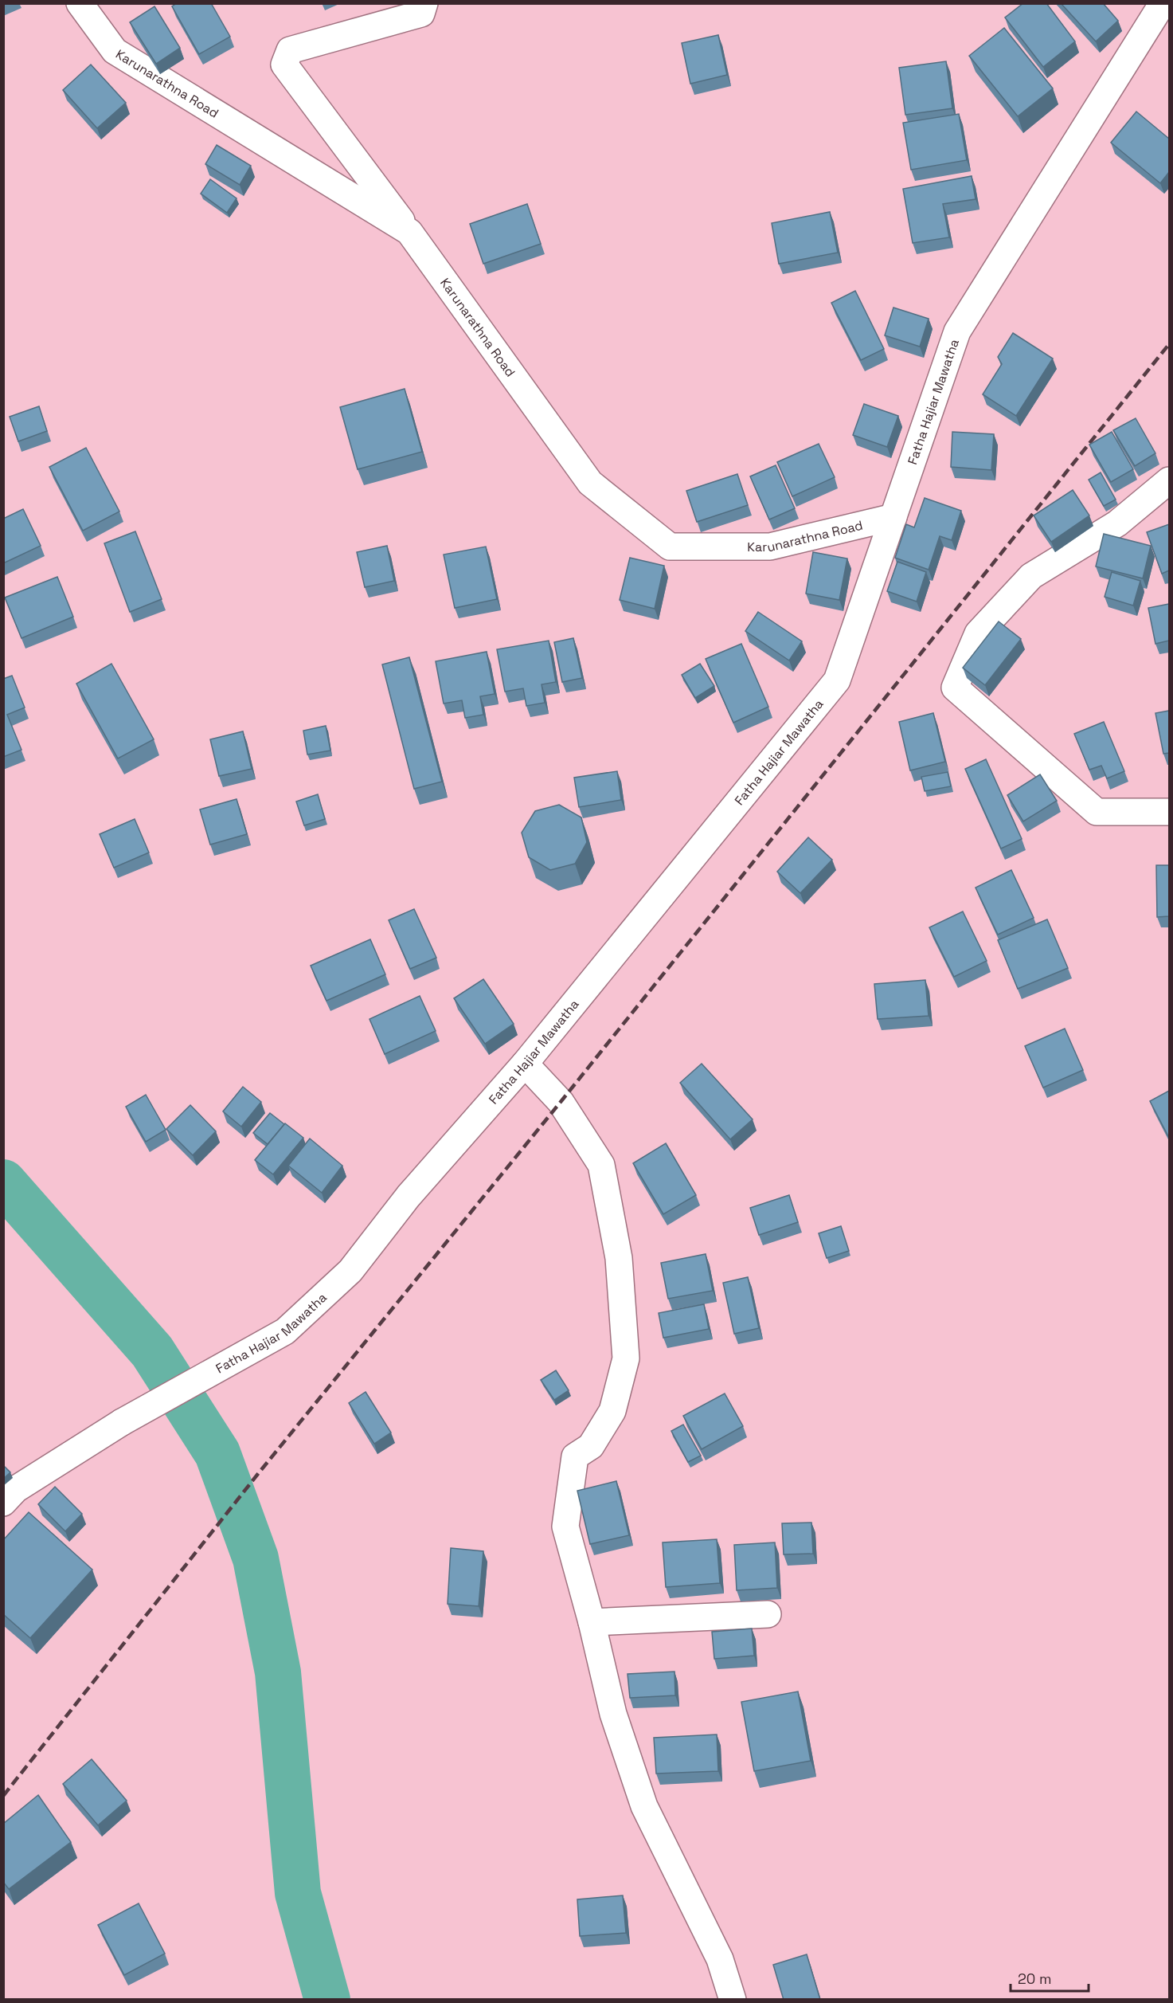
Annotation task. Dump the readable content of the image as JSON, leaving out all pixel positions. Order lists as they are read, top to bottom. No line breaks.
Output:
{"streets":{"street":["Karunarathna Road","Fatha Hajiar Mawatha"]},"crossings":[["Karunarathna Road","Fatha Hajiar Mawatha"]],"scale_bar":"20 m"}
